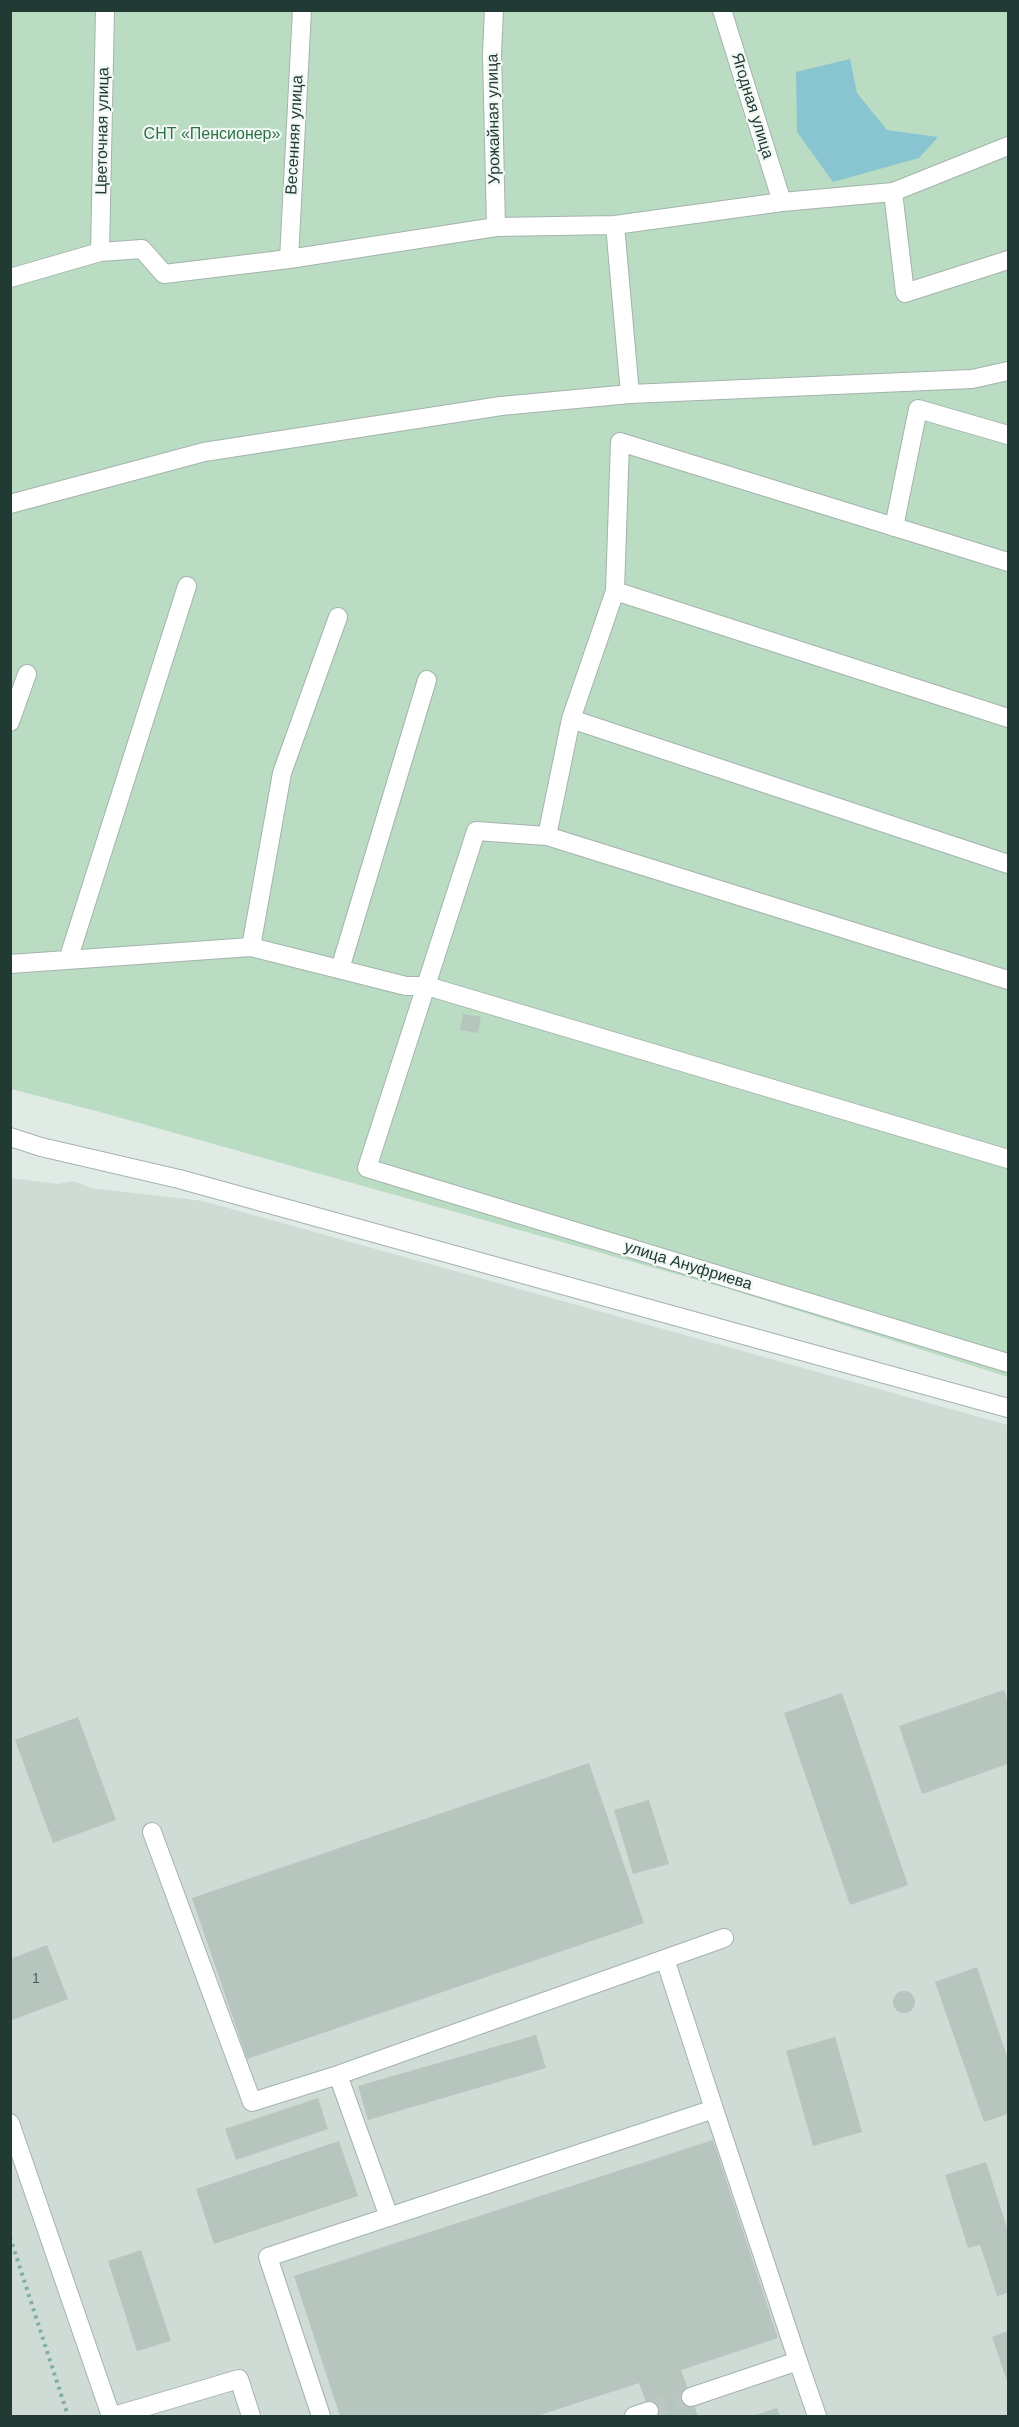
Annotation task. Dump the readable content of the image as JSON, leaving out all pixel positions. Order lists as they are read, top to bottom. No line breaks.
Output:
{"streets":{"street":["Ягодная улица","Урожайная улица","Цветочная улица","Весенняя улица","улица Ануфриева"]},"parks":["СНТ «Пенсионер»"],"house_numbers":["1"]}
